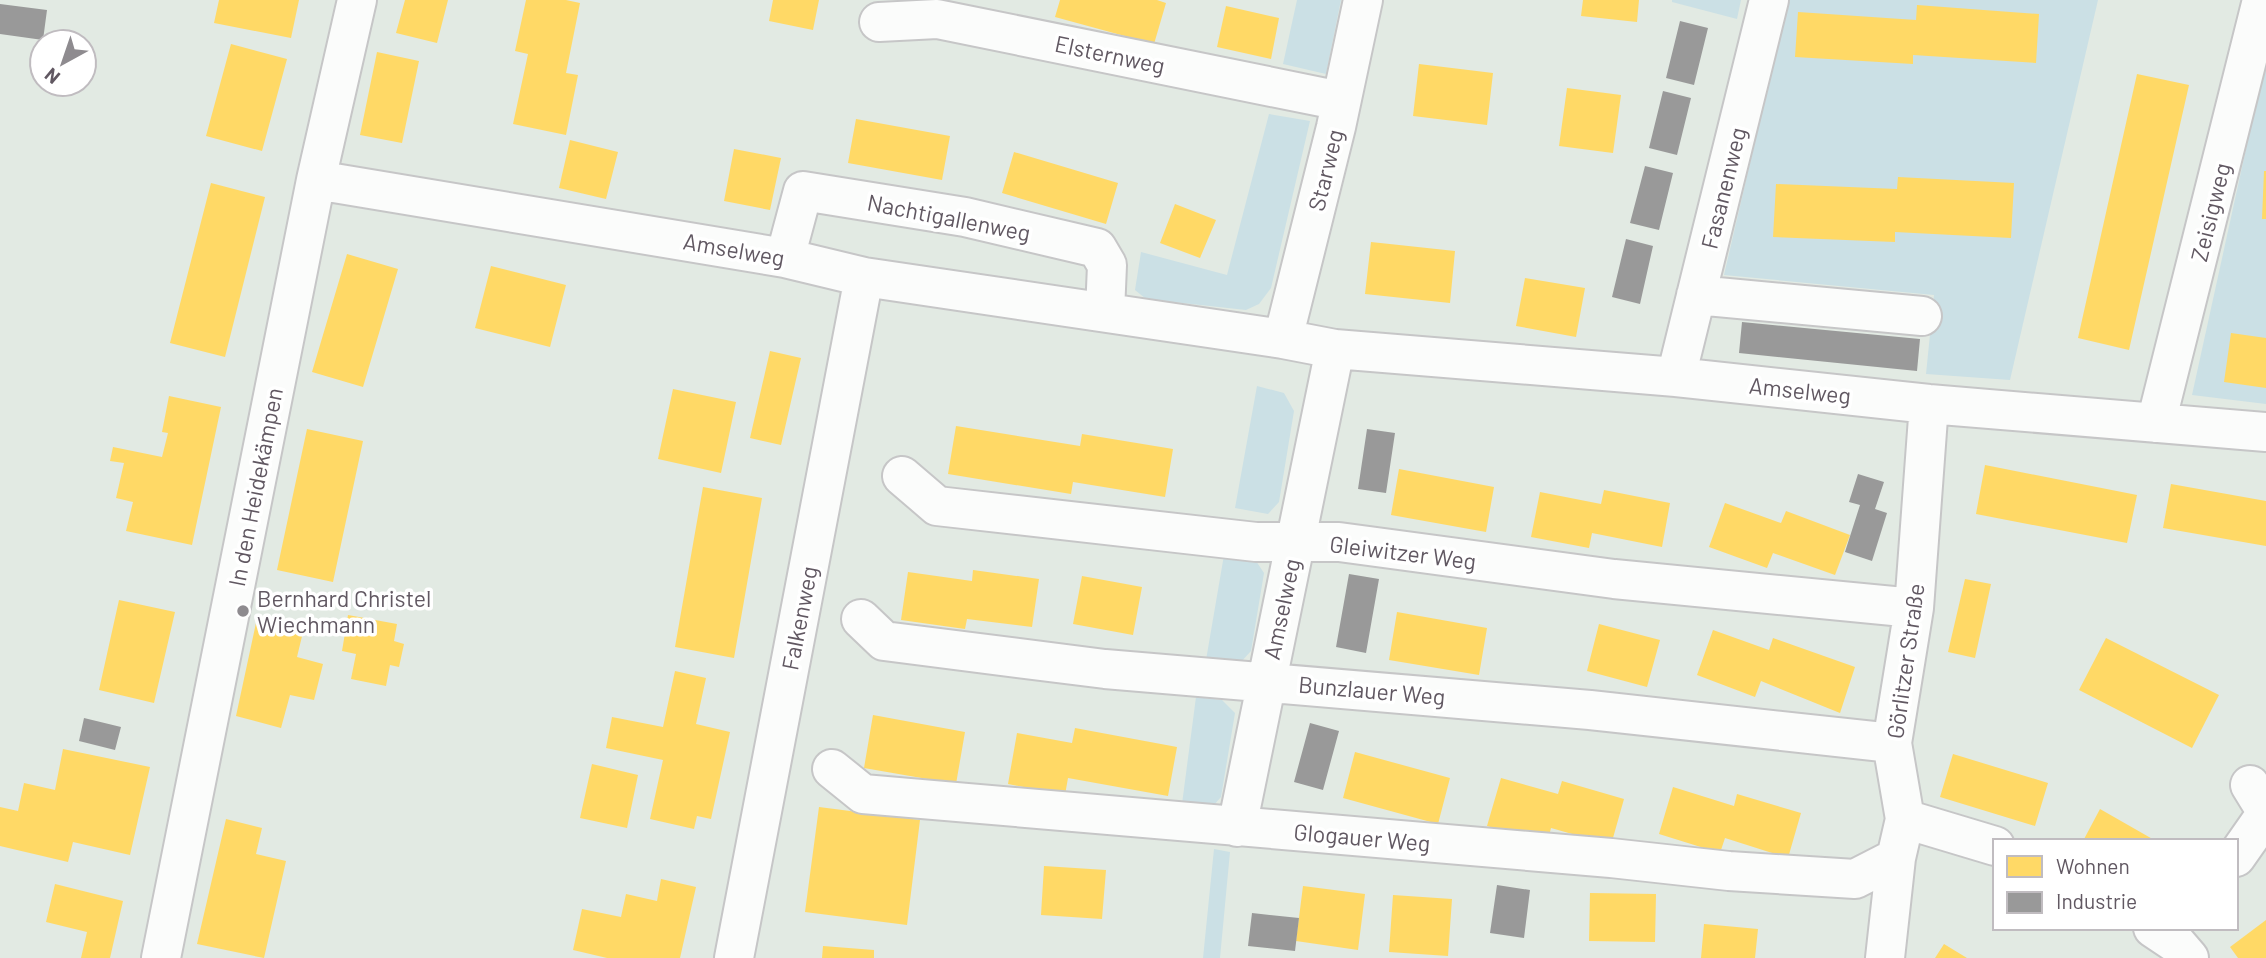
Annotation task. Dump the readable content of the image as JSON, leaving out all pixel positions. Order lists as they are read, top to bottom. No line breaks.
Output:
{"streets":{"street":["Elsternweg","Starweg","Fasanenweg","Zeisigweg","Nachtigallenweg","Amselweg","In den Heidekämpen","Gleiwitzer Weg","Falkenweg","Görlitzer Straße","Bunzlauer Weg","Glogauer Weg"]},"crossings":[["Elsternweg","Starweg"],["Starweg","Amselweg"],["Fasanenweg","Amselweg"],["Zeisigweg","Amselweg"],["Nachtigallenweg","Amselweg"],["Amselweg","In den Heidekämpen"],["Amselweg","Gleiwitzer Weg"],["Amselweg","Falkenweg"],["Amselweg","Görlitzer Straße"],["Amselweg","Bunzlauer Weg"],["Amselweg","Glogauer Weg"],["Gleiwitzer Weg","Görlitzer Straße"],["Görlitzer Straße","Bunzlauer Weg"],["Görlitzer Straße","Glogauer Weg"]],"places":["Bernhard Christel Wiechmann"],"legend":["Wohnen","Industrie"],"north":"bottom left"}
